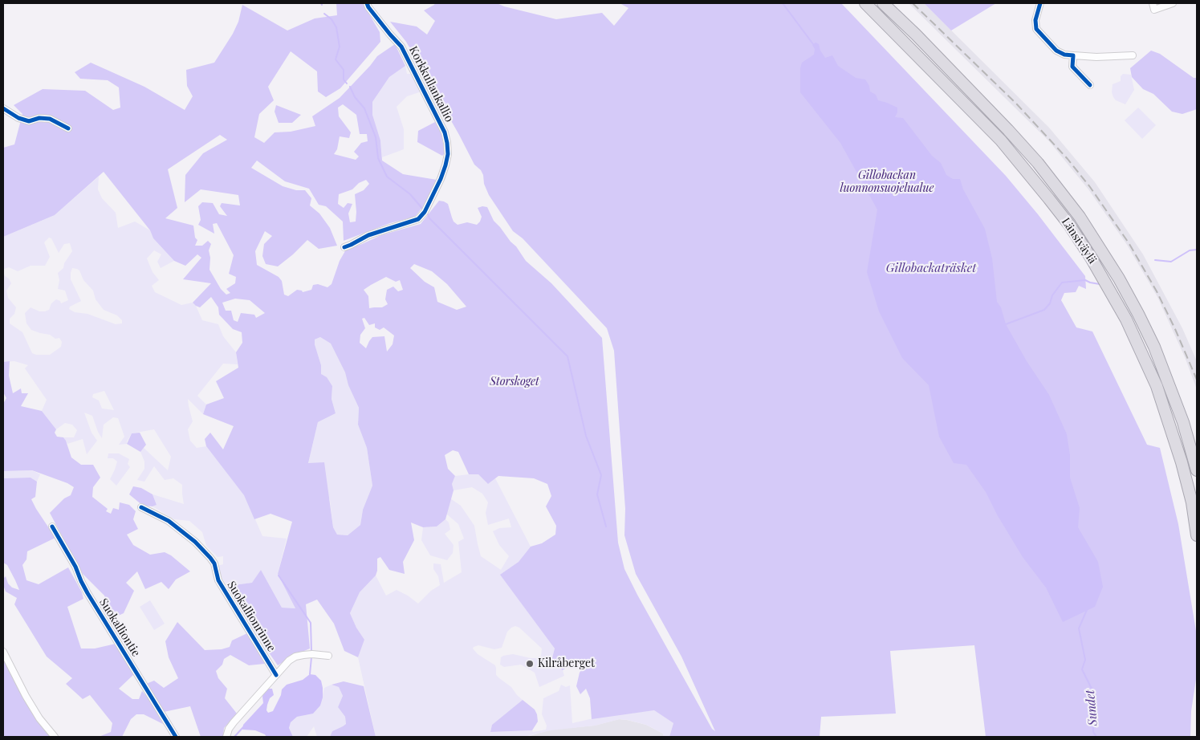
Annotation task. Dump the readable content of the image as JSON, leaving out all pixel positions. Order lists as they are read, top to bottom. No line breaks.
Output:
{"streets":{"highway":["Länsiväylä"],"street":["Korkkullankallio","Suokallionrinne","Suokalliontie"]},"water":["Gillobackaträsket","Sundet"],"parks":["Gillobackan luonnonsuojelualue","Storskoget"],"places":["Kilråberget"]}
